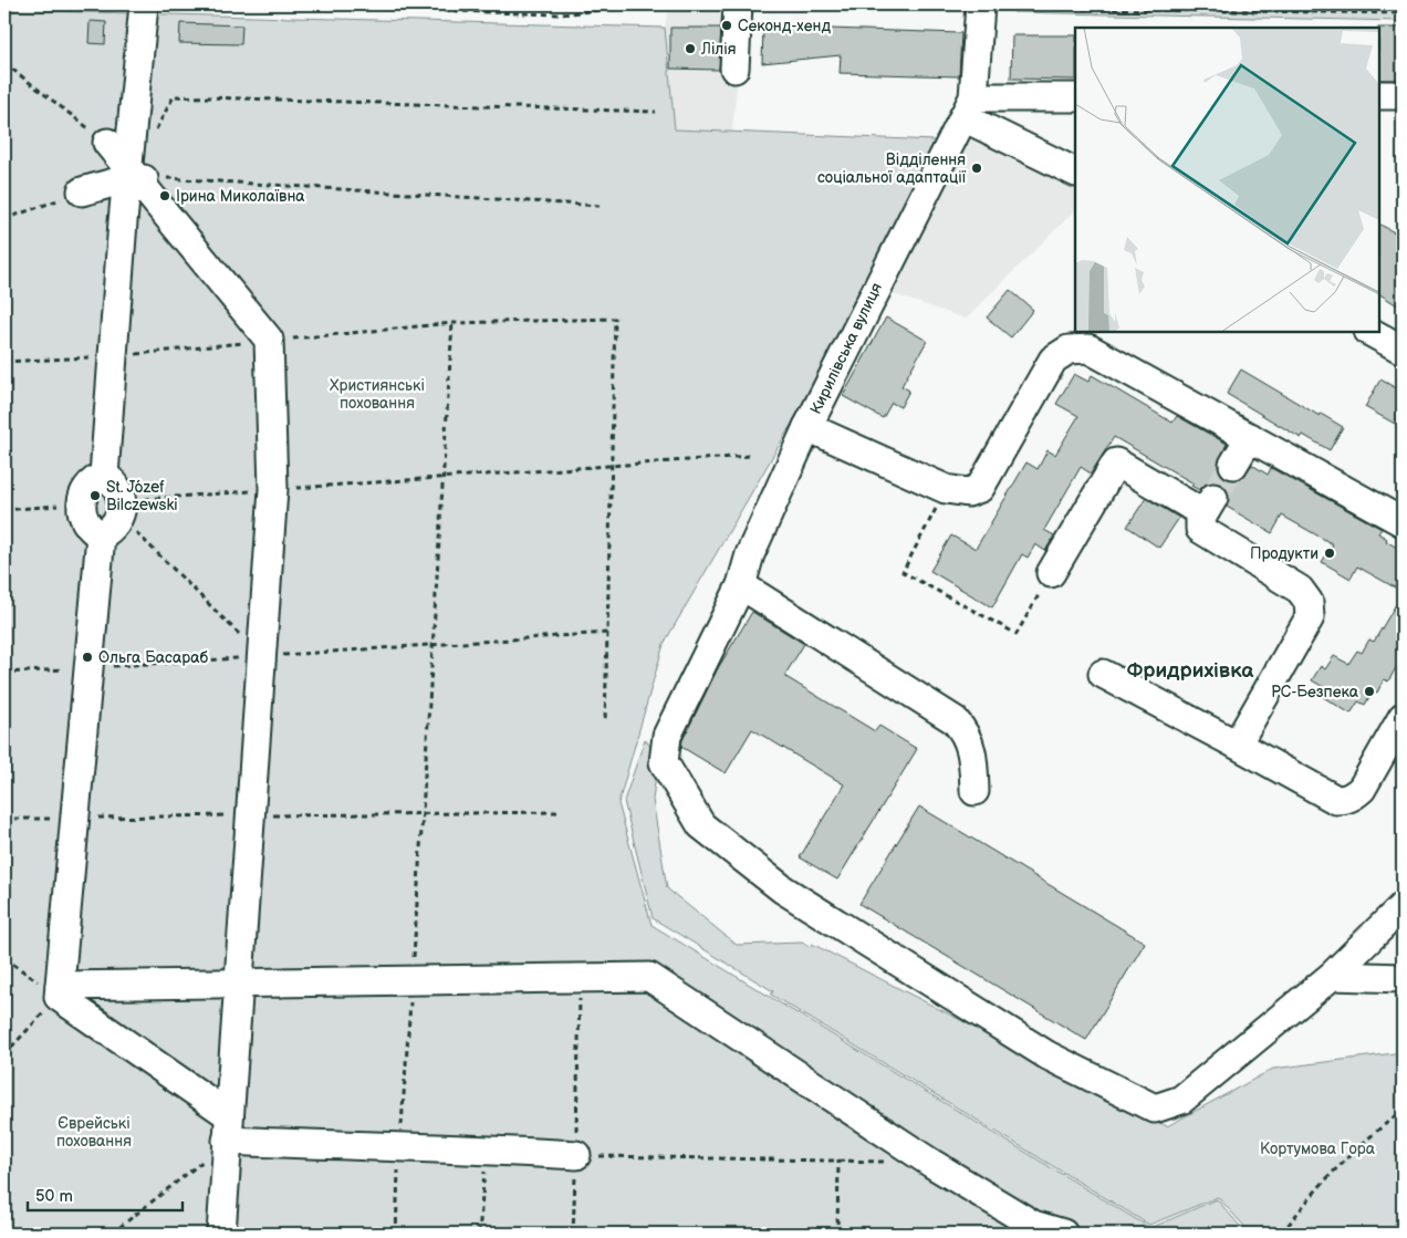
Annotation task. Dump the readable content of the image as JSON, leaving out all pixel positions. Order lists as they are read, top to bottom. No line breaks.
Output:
{"streets":{"street":["Кирилівська вулиця"]},"districts":["Фридрихівка"],"parks":["Християнські поховання","Єврейські поховання","Кортумова Гора"],"places":["Секонд-хенд","Лілія","Відділення соціальної адаптації","Ірина Миколаївна","St. Józef Bilczewski","Продукти","Ольга Басараб","РС-Безпека"],"scale_bar":"50 m"}
